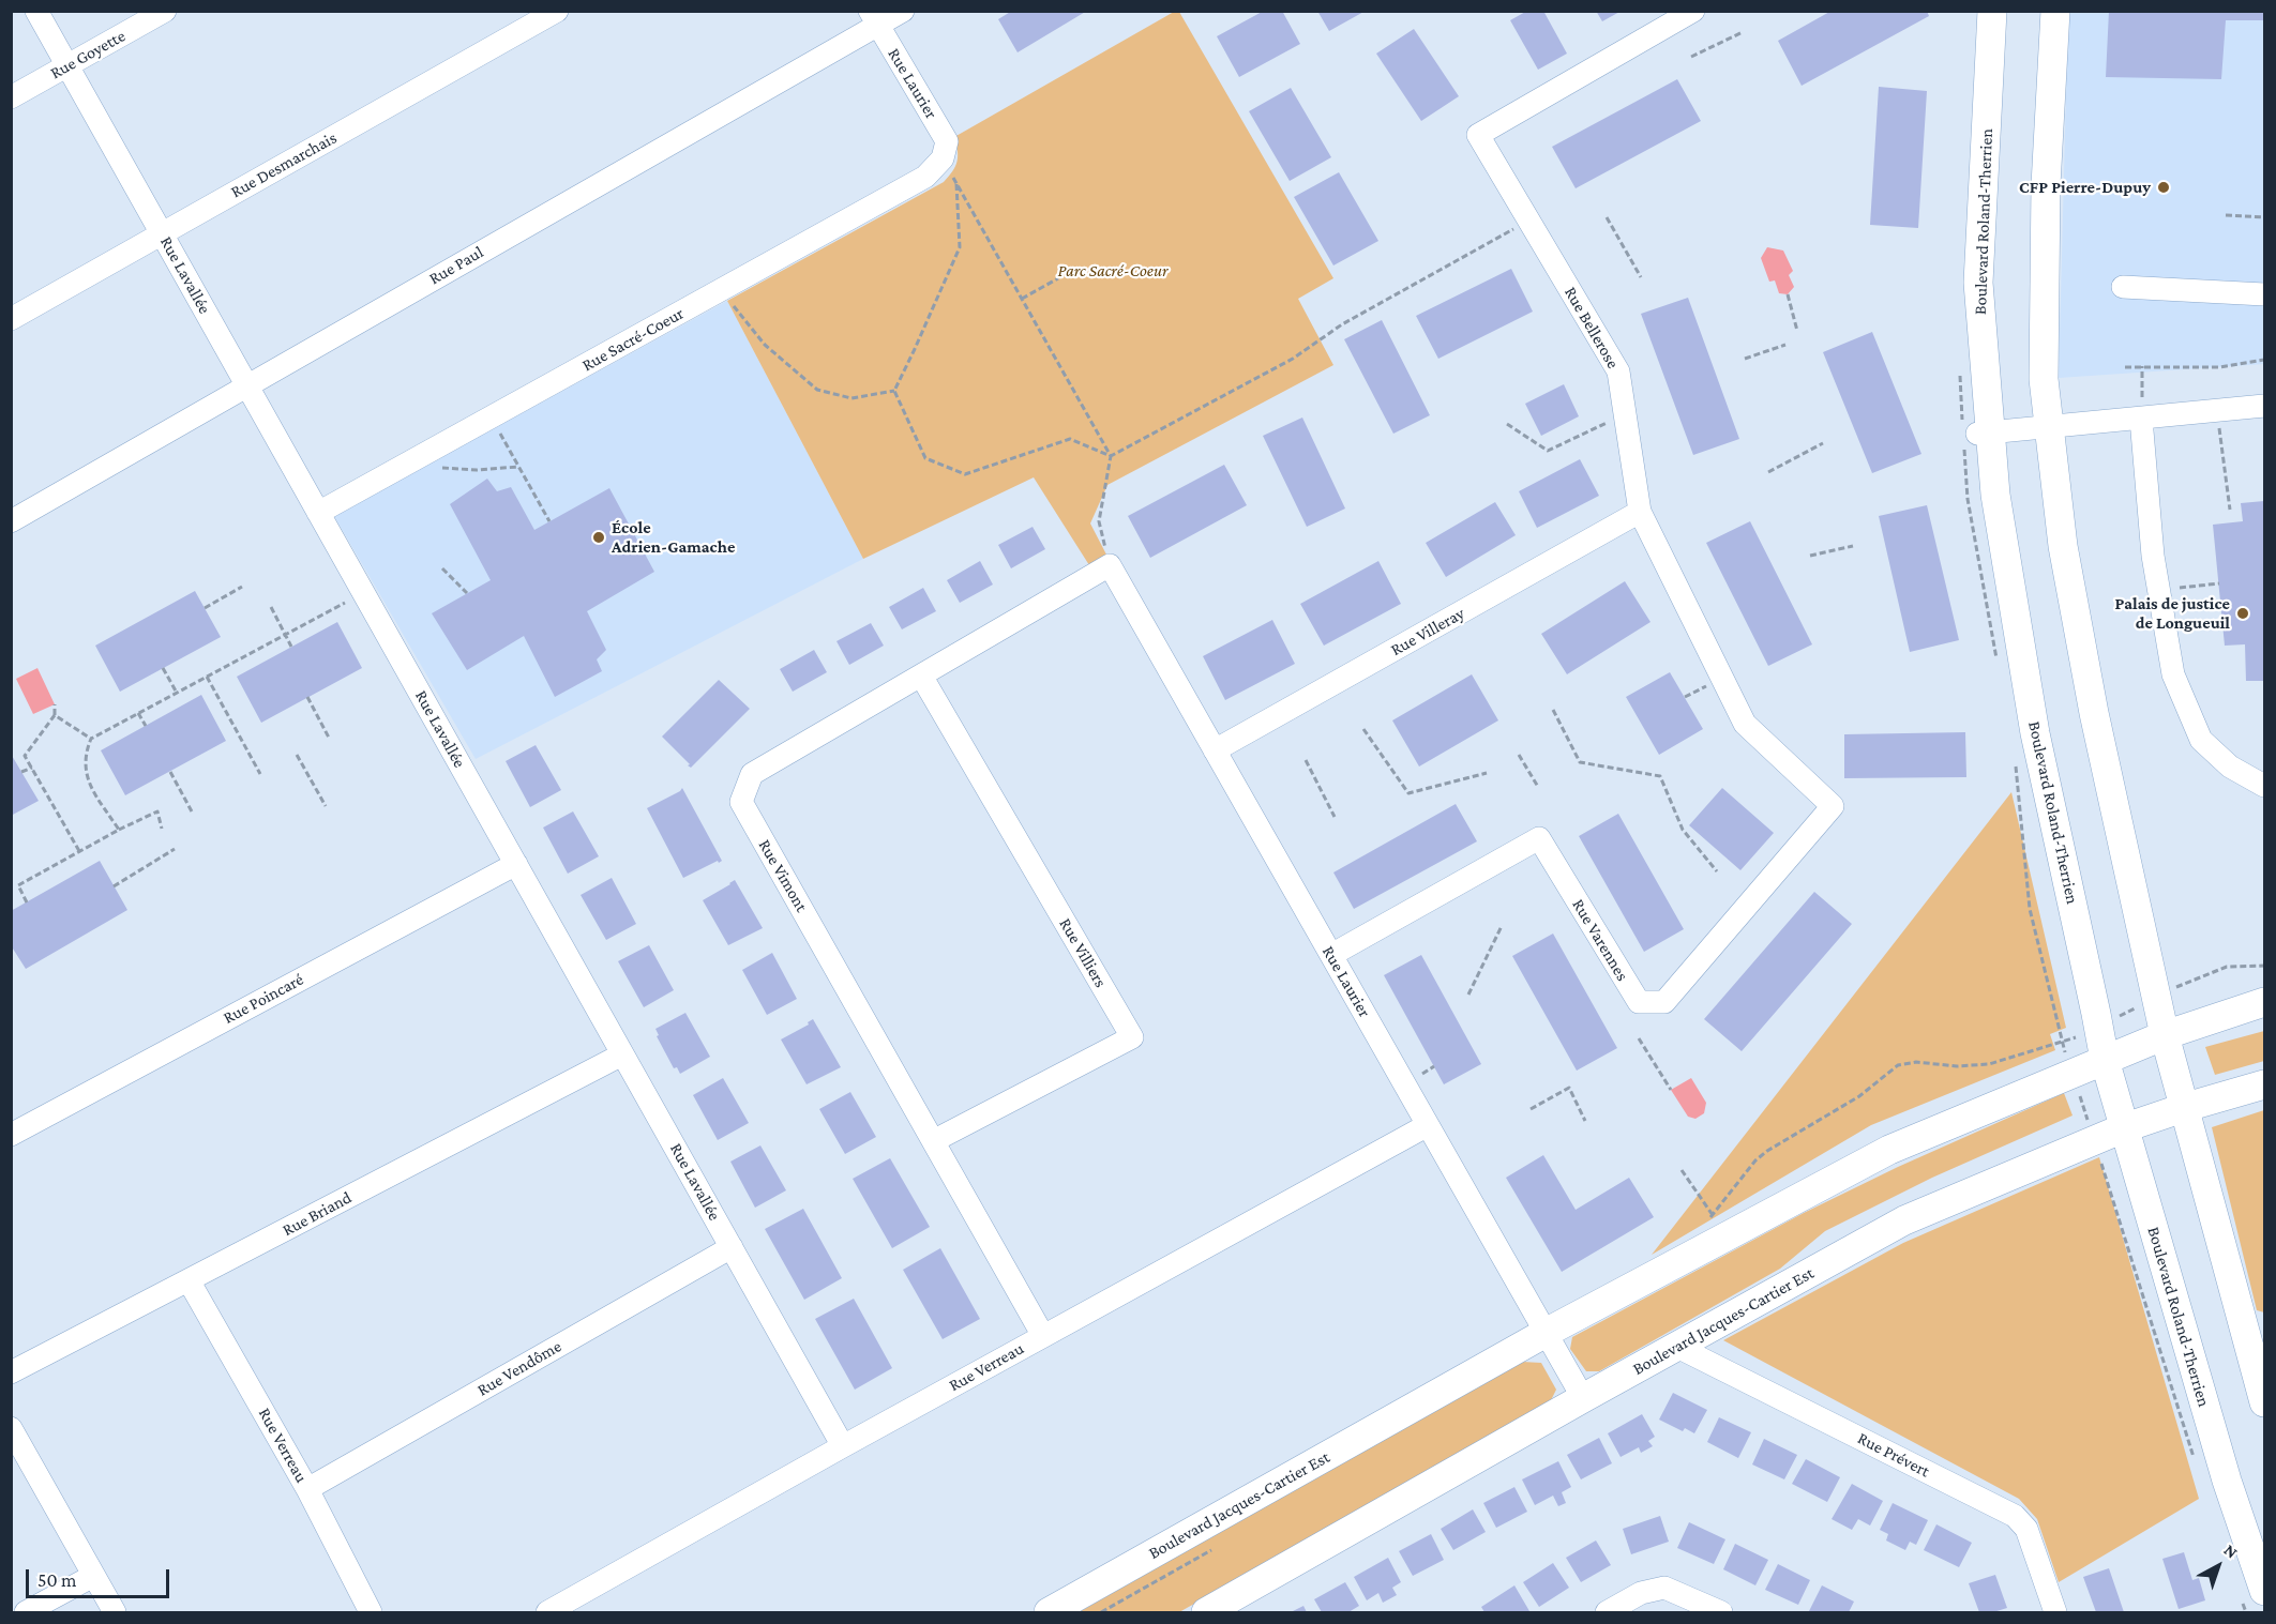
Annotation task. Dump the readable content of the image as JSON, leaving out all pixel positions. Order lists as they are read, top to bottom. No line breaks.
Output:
{"streets":{"main road":["Boulevard Roland-Therrien","Boulevard Jacques-Cartier Est"],"street":["Rue Goyette","Rue Laurier","Rue Desmarchais","Rue Paul","Rue Lavallée","Rue Bellerose","Rue Sacré-Coeur","Rue Villeray","Rue Vimont","Rue Varennes","Rue Villiers","Rue Poincaré","Rue Briand","Rue Verreau","Rue Vendôme","Rue Prévert"]},"crossings":[["Rue Goyette","Rue Lavallée"],["Rue Laurier","Rue Paul"],["Rue Laurier","Rue Sacré-Coeur"],["Rue Laurier","Rue Villeray"],["Rue Laurier","Rue Vimont"],["Rue Laurier","Rue Varennes"],["Rue Laurier","Boulevard Jacques-Cartier Est"],["Rue Laurier","Rue Verreau"],["Rue Desmarchais","Rue Lavallée"],["Boulevard Roland-Therrien","Boulevard Jacques-Cartier Est"],["Rue Paul","Rue Lavallée"],["Rue Lavallée","Rue Sacré-Coeur"],["Rue Lavallée","Rue Poincaré"],["Rue Lavallée","Rue Briand"],["Rue Lavallée","Rue Verreau"],["Rue Lavallée","Rue Vendôme"],["Rue Bellerose","Rue Villeray"],["Rue Bellerose","Rue Varennes"],["Rue Vimont","Rue Villiers"],["Rue Vimont","Rue Verreau"],["Rue Briand","Rue Verreau"],["Boulevard Jacques-Cartier Est","Rue Prévert"],["Rue Verreau","Rue Vendôme"]],"parks":["Parc Sacré-Coeur"],"places":["CFP Pierre-Dupuy","École Adrien-Gamache","Palais de justice de Longueuil"],"scale_bar":"50 m","north":"top right"}
